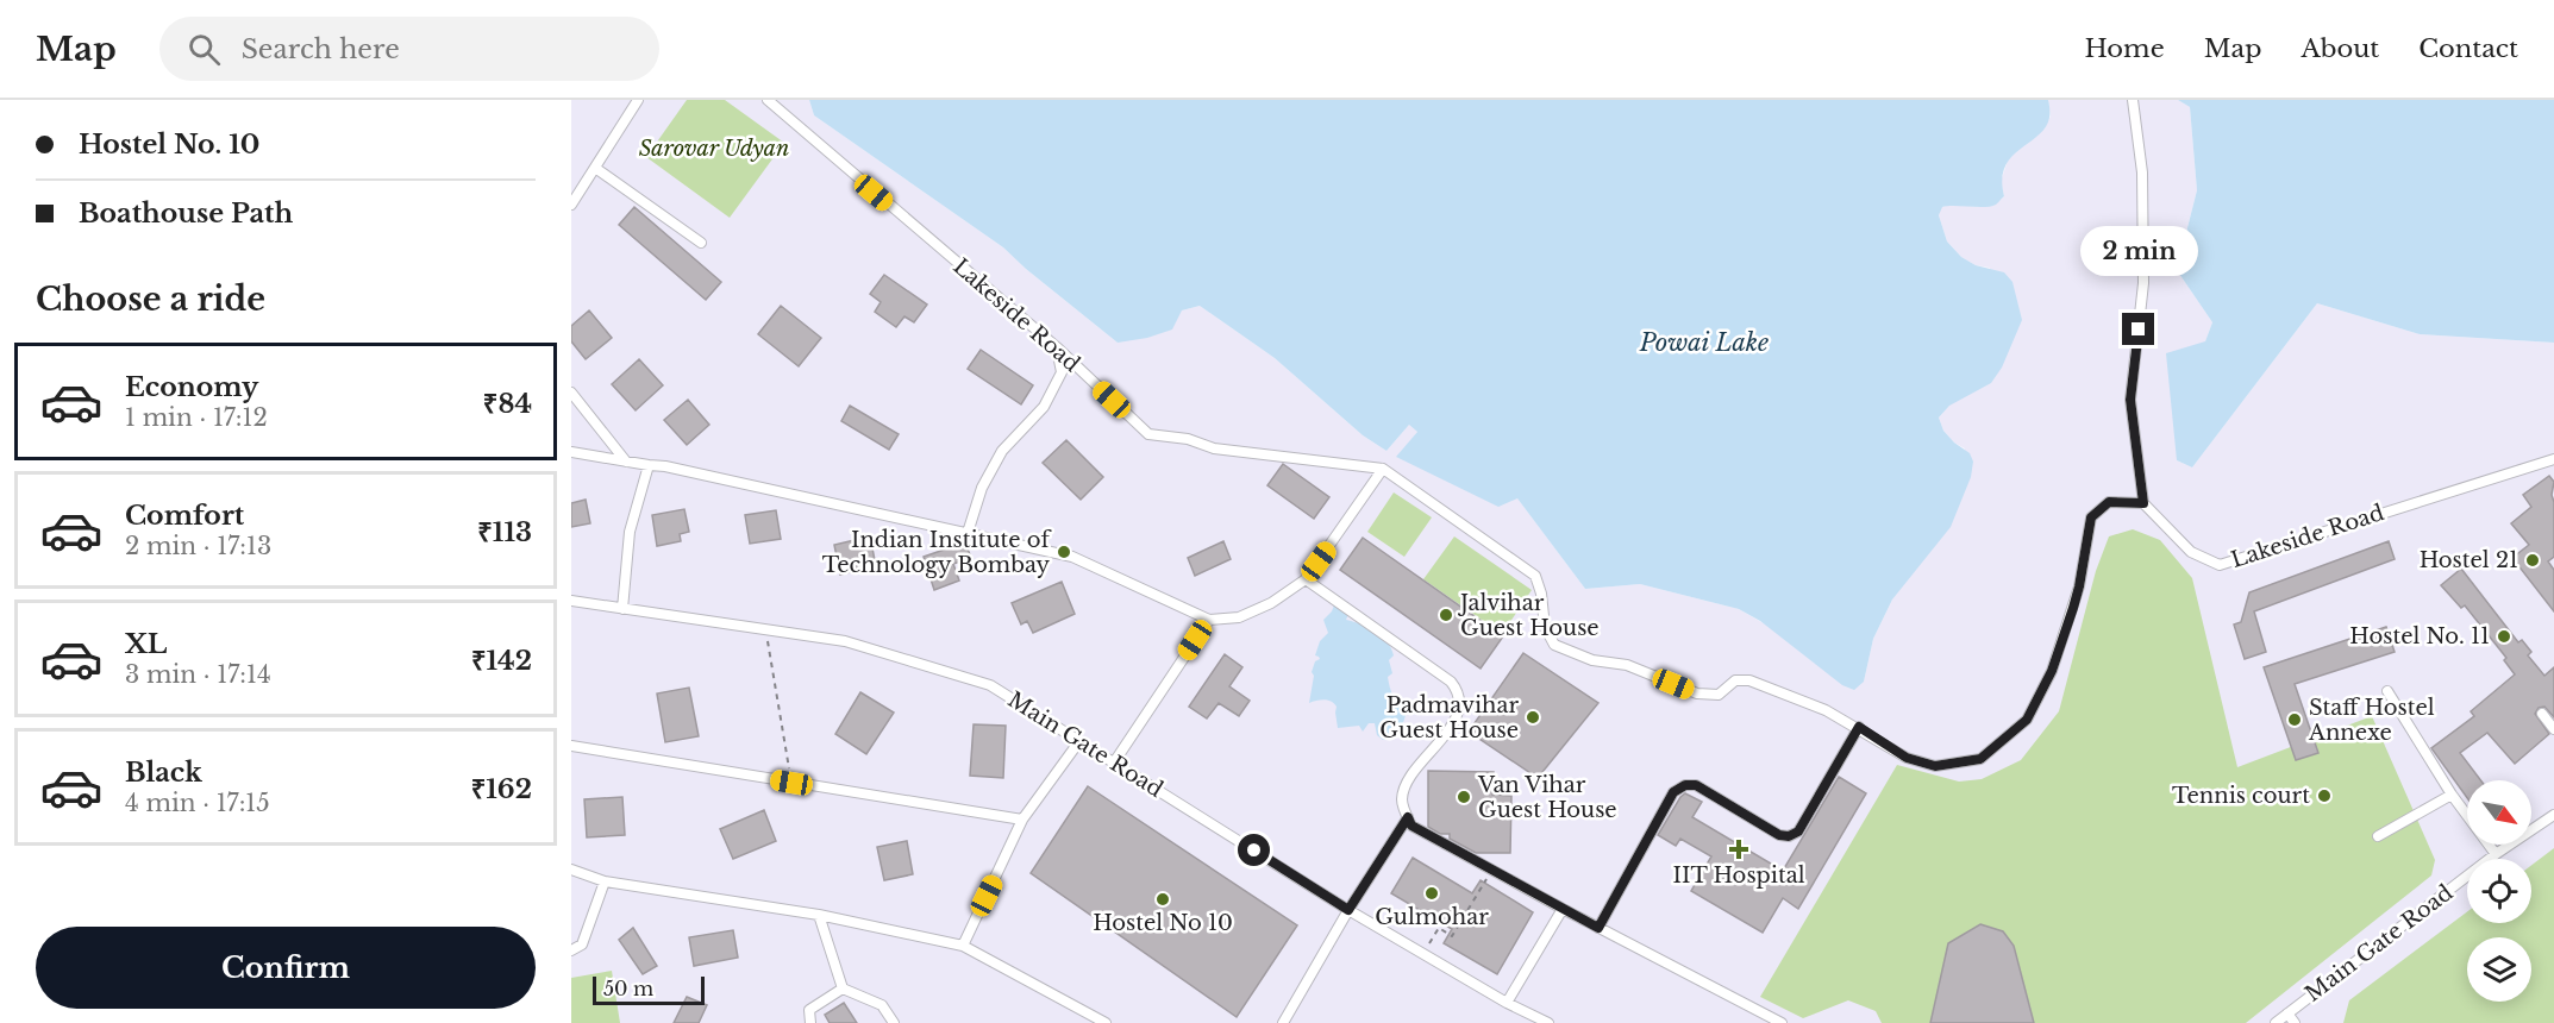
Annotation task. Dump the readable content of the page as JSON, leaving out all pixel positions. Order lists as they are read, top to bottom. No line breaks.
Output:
{"streets":{"lane":["Lakeside Road","Main Gate Road"]},"water":["Powai Lake"],"parks":["Sarovar Udyan"],"places":{"other":["Indian Institute of Technology Bombay","Hostel 21","Jalvihar Guest House","Hostel No. 11","Padmavihar Guest House","Staff Hostel Annexe","Tennis court","Van Vihar Guest House","Gulmohar","Hostel No 10"],"health":["IIT Hospital"]},"scale_bar":"50 m","north":"bottom right","page":{"header":"Map","search":"Search here","nav":["Home","Map","About","Contact"],"banner":["Hostel No. 10","Boathouse Path"],"bubble":"2 min","heading":"Choose a ride","list":[{"name":"Economy","note":"1 min · 17:12","value":"₹84"},{"name":"Comfort","note":"2 min · 17:13","value":"₹113"},{"name":"XL","note":"3 min · 17:14","value":"₹142"},{"name":"Black","note":"4 min · 17:15","value":"₹162"}],"buttons":"Confirm","scale":"50 m"}}
